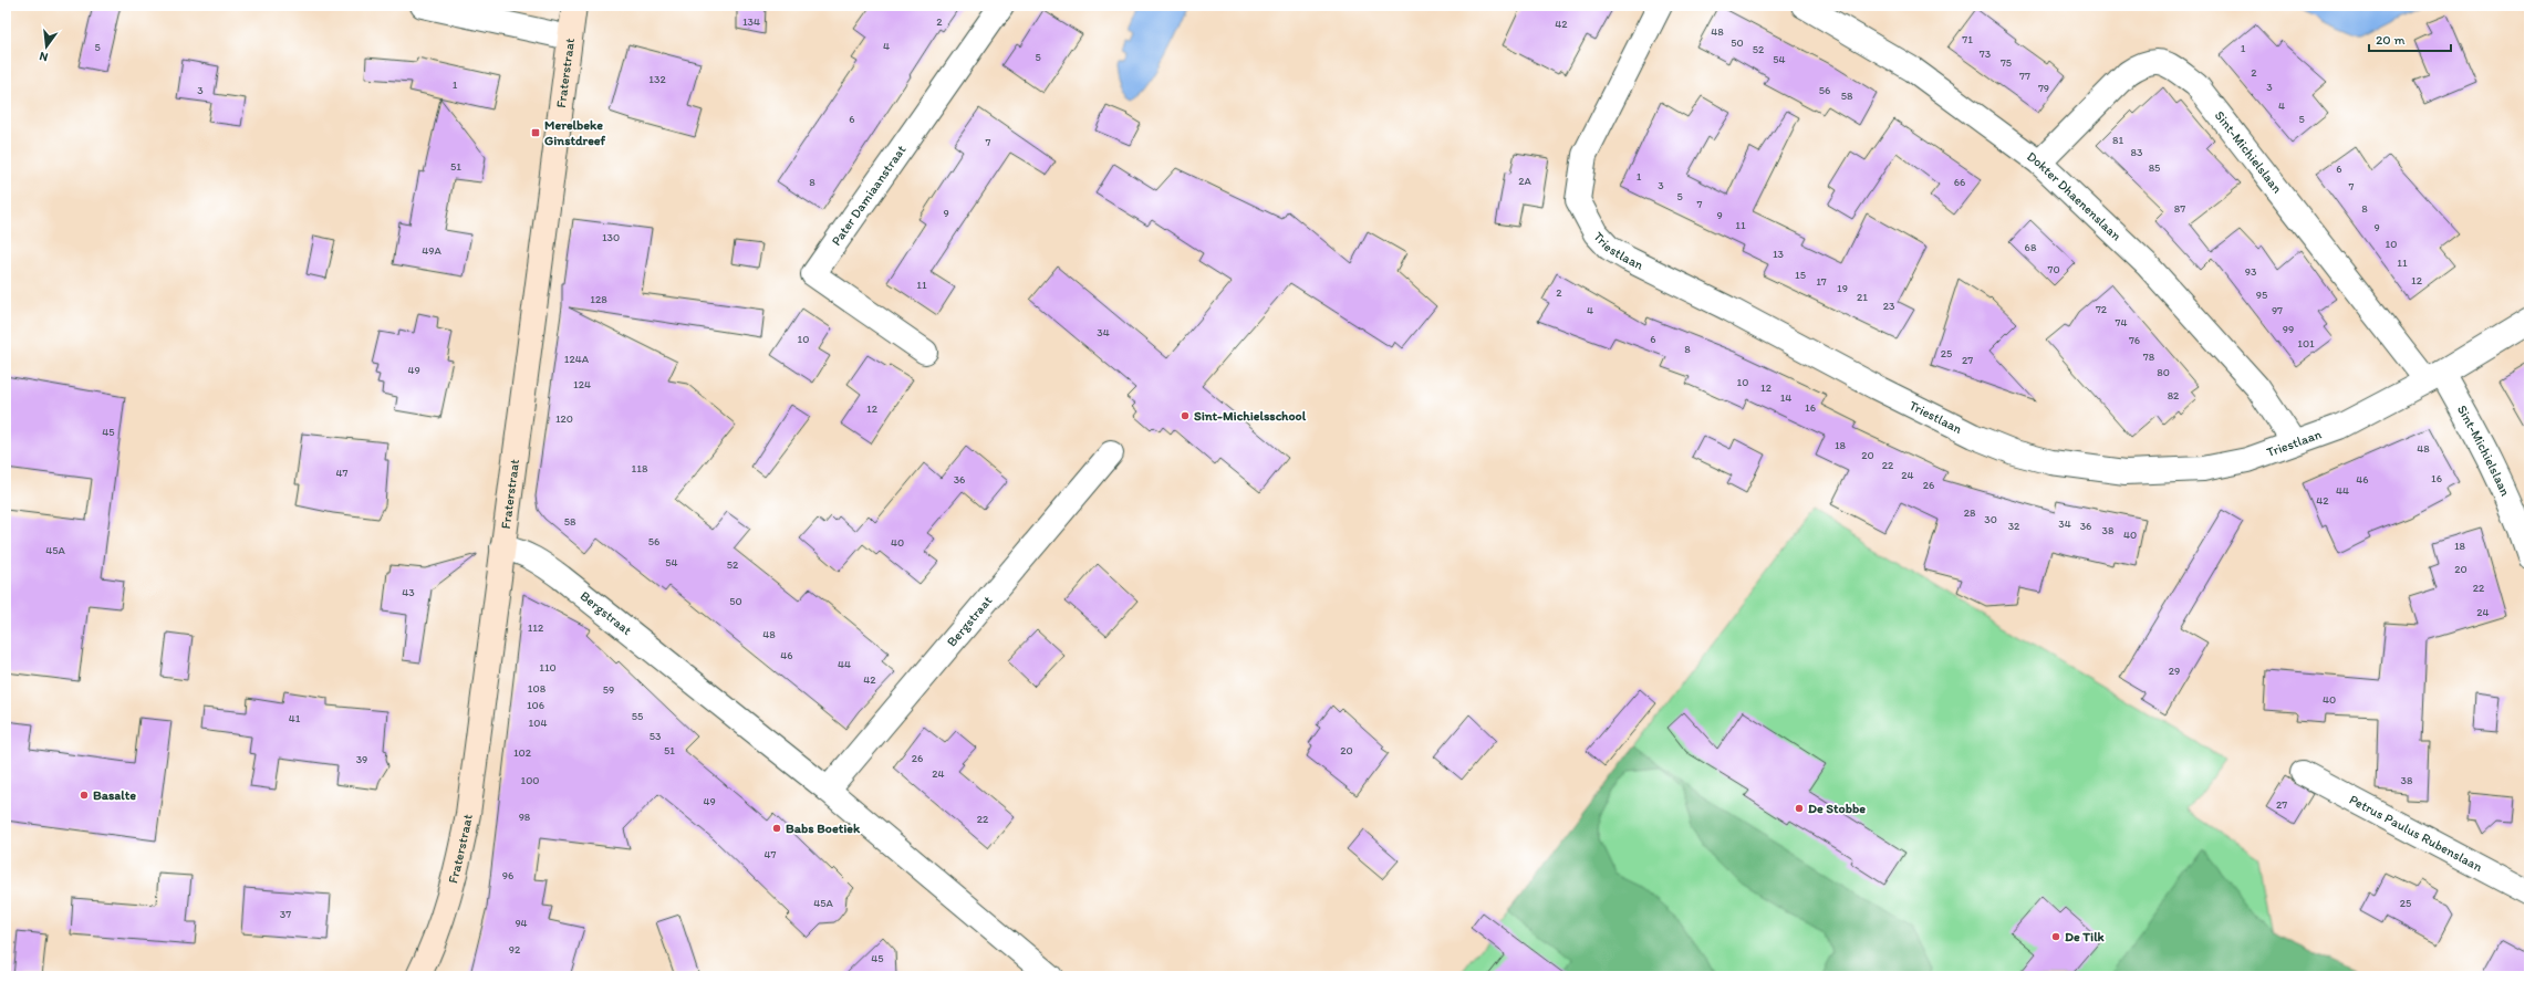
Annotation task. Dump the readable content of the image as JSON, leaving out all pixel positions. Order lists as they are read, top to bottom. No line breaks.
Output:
{"streets":{"street":["Fraterstraat","Sint-Michielslaan","Pater Damiaanstraat","Dokter Dhaenenslaan","Triestlaan","Bergstraat","Petrus Paulus Rubenslaan"]},"crossings":[["Fraterstraat","Bergstraat"],["Sint-Michielslaan","Dokter Dhaenenslaan"],["Sint-Michielslaan","Triestlaan"],["Dokter Dhaenenslaan","Triestlaan"]],"places":{"transit":["Merelbeke Ginstdreef"],"other":["Sint-Michielsschool","Basalte","De Stobbe","Babs Boetiek","De Tilk"]},"house_numbers":["134","2","42","48","71","50","4","5","1","52","73","5","54","75","2","77","132","1","3","79","3","56","58","4","6","5","81","7","83","51","85","6","1","2A","8","66","3","7","5","7","87","8","9","9","11","9","130","10","68","49A","13","11","70","93","15","12","17","11","19","2","95","21","128","23","72","4","97","74","99","34","10","6","76","101","8","25","78","124A","27","49","80","10","124","12","82","14","16","12","120","45","18","48","20","22","118","47","24","16","36","46","26","44","42","28","30","58","34","32","36","38","40","56","40","18","45A","54","52","20","22","43","50","24","112","48","46","44","110","29","42","108","59","40","106","55","41","104","53","51","20","102","26","39","24","100","38","49","27","98","22","47","96","45A","25","37","94","92","45"],"scale_bar":"20 m","north":"bottom"}
